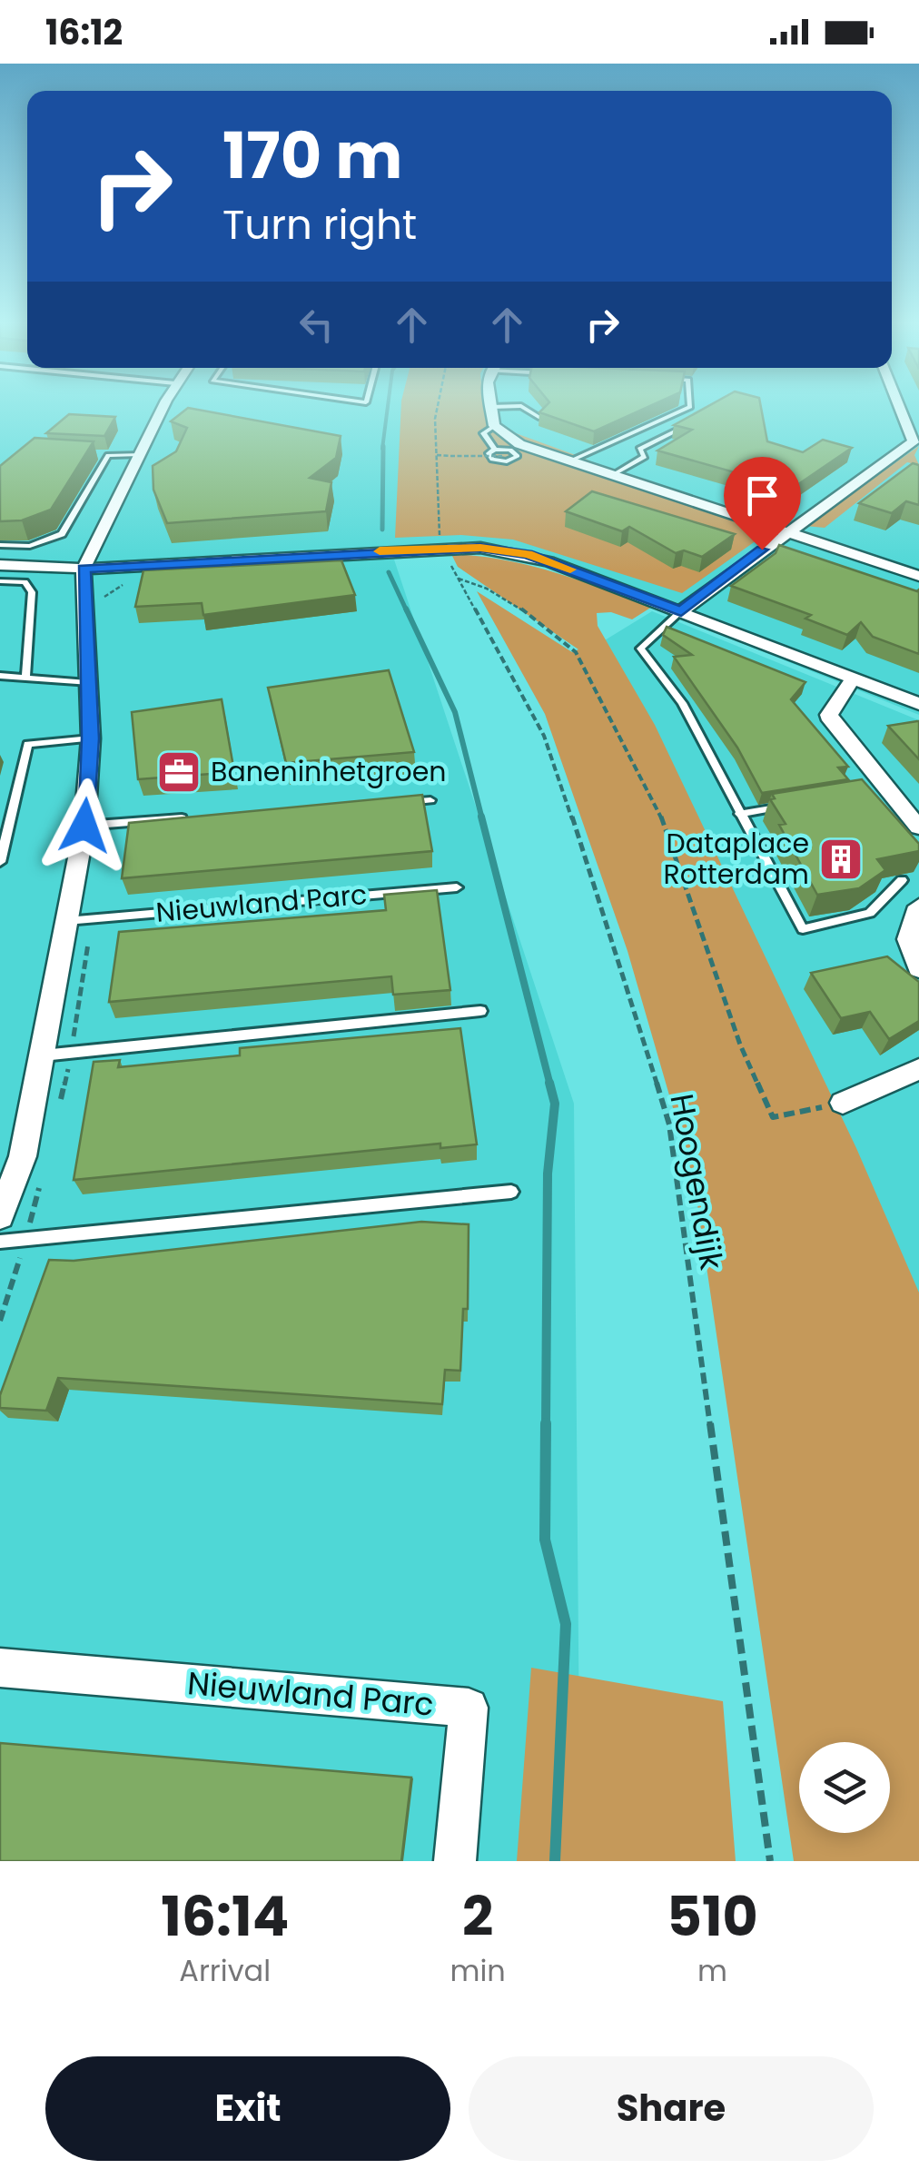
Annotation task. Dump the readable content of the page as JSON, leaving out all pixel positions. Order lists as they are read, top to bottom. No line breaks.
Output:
{"streets":{"street":["Nieuwland Parc"],"path":["Hoogendijk"]},"places":{"office":["Baneninhetgroen"],"building":["Dataplace Rotterdam"]},"page":{"status":"16:12","turn":["170 m","Turn right"],"eta":["16:14","Arrival","2","min","510","m"],"buttons":["Exit","Share"]}}
